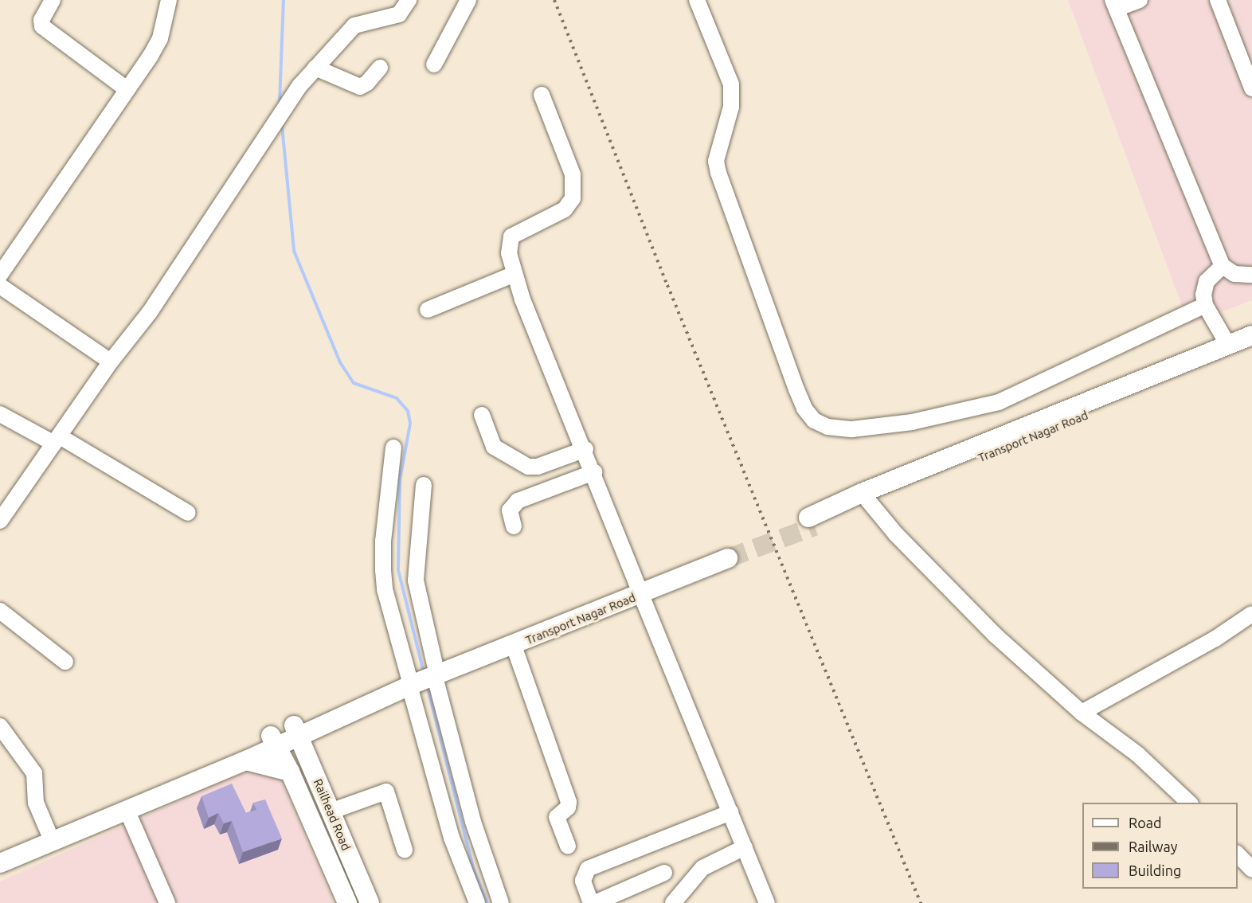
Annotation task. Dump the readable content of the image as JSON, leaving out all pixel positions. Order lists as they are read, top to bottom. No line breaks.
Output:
{"streets":{"main road":["Transport Nagar Road","Railhead Road"]},"legend":["Road","Railway","Building"]}
